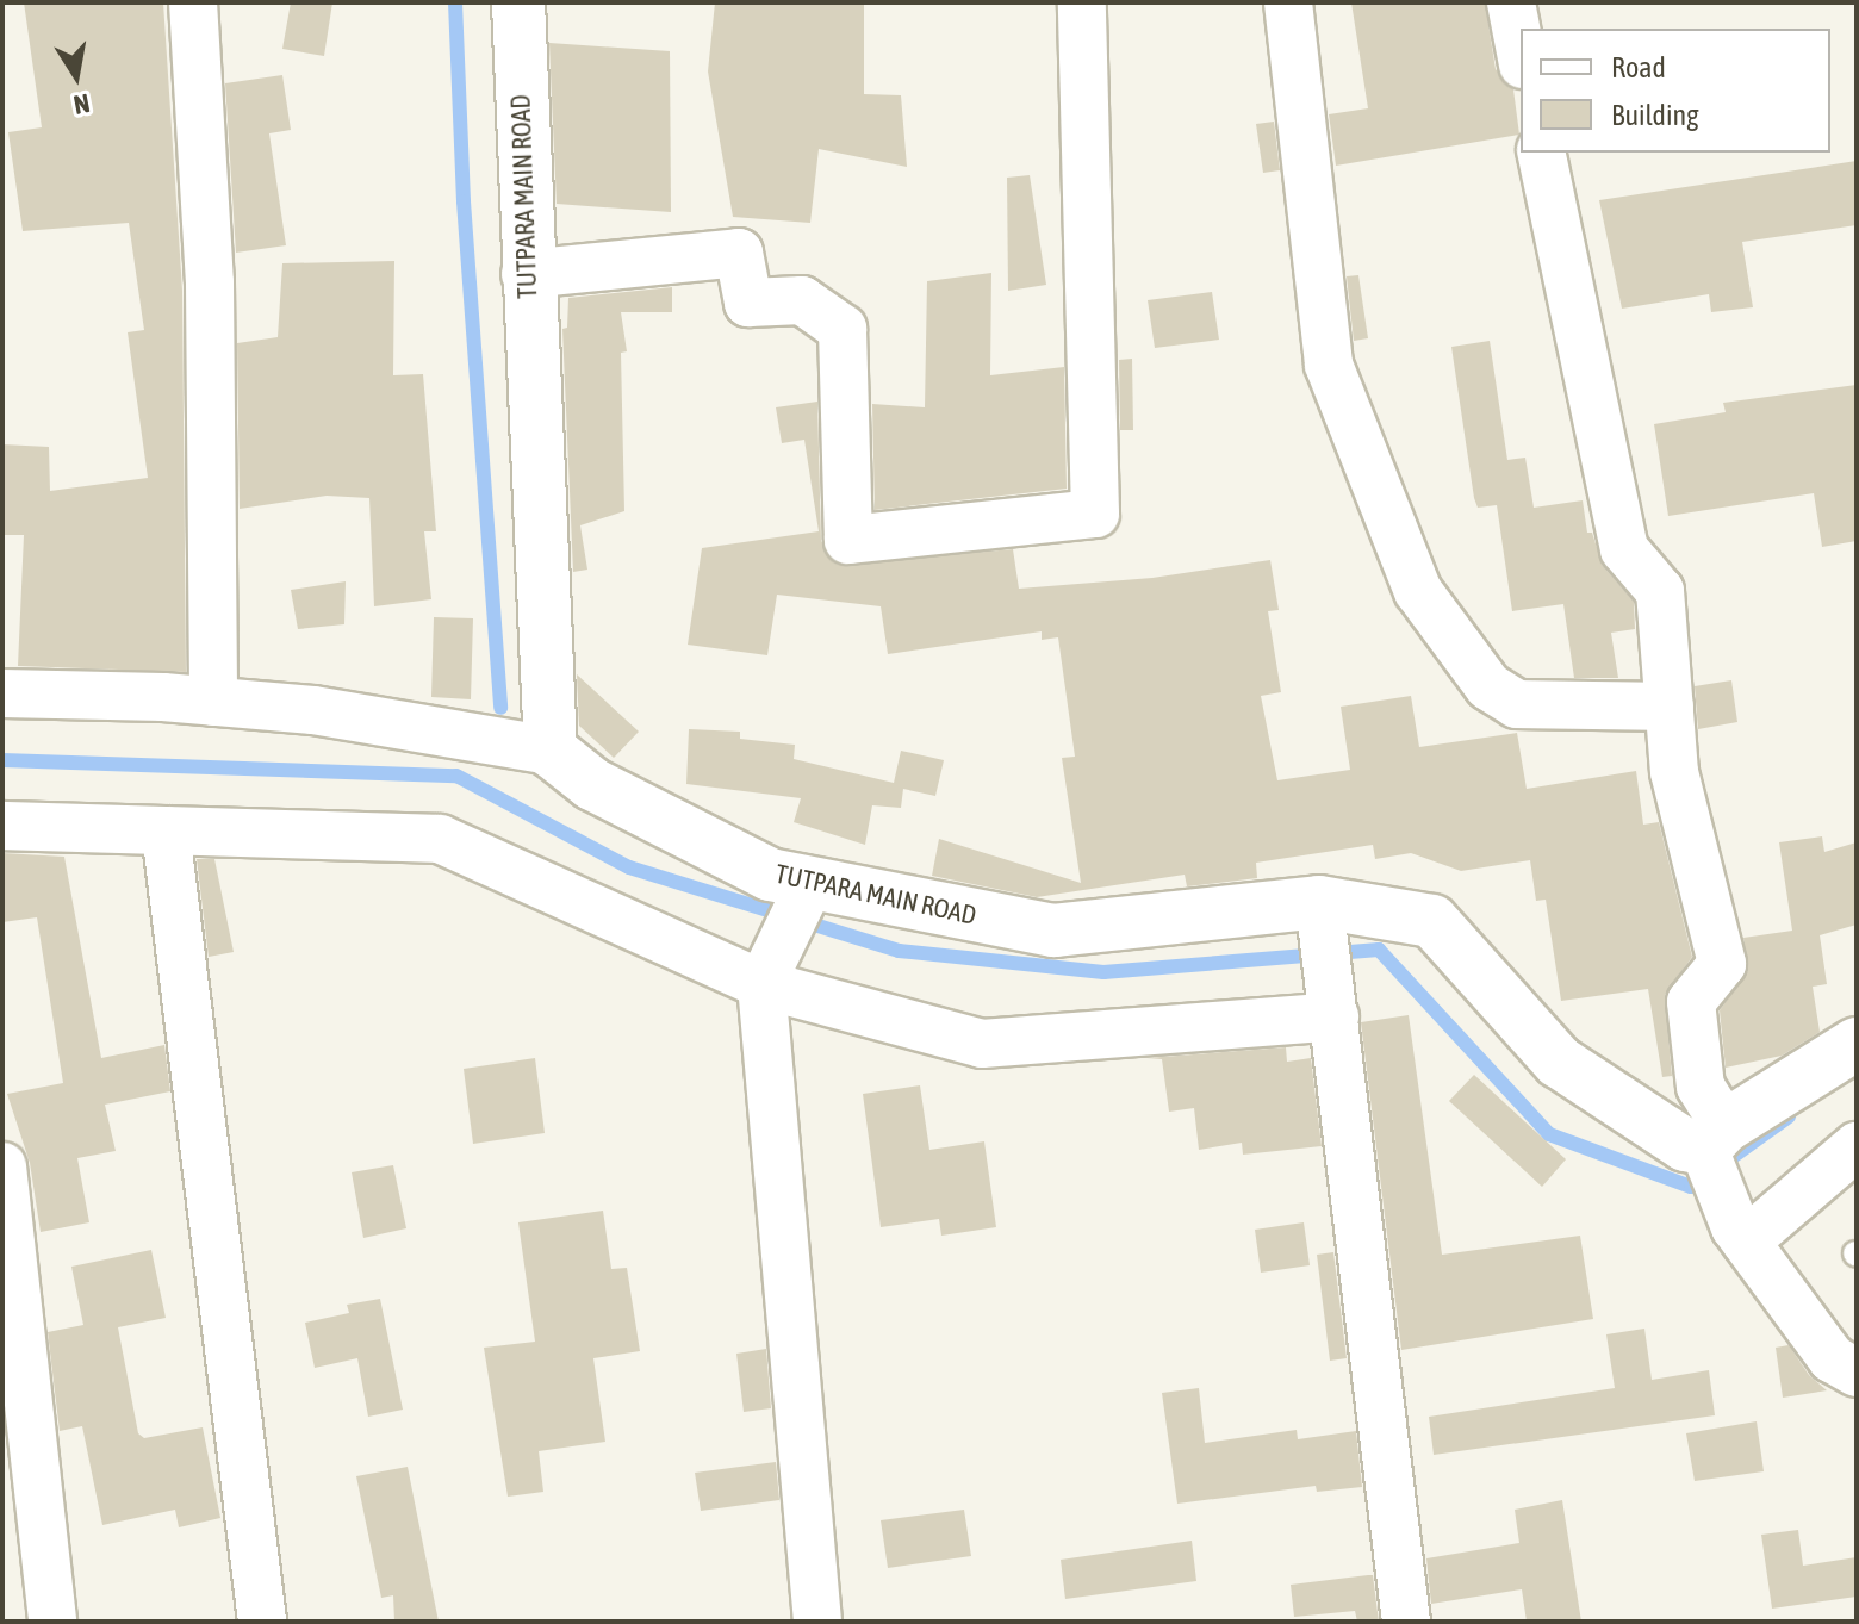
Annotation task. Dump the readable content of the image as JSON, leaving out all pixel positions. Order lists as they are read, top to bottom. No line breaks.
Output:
{"streets":{"street":["TUTPARA MAIN ROAD"]},"legend":["Road","Building"],"north":"bottom"}
